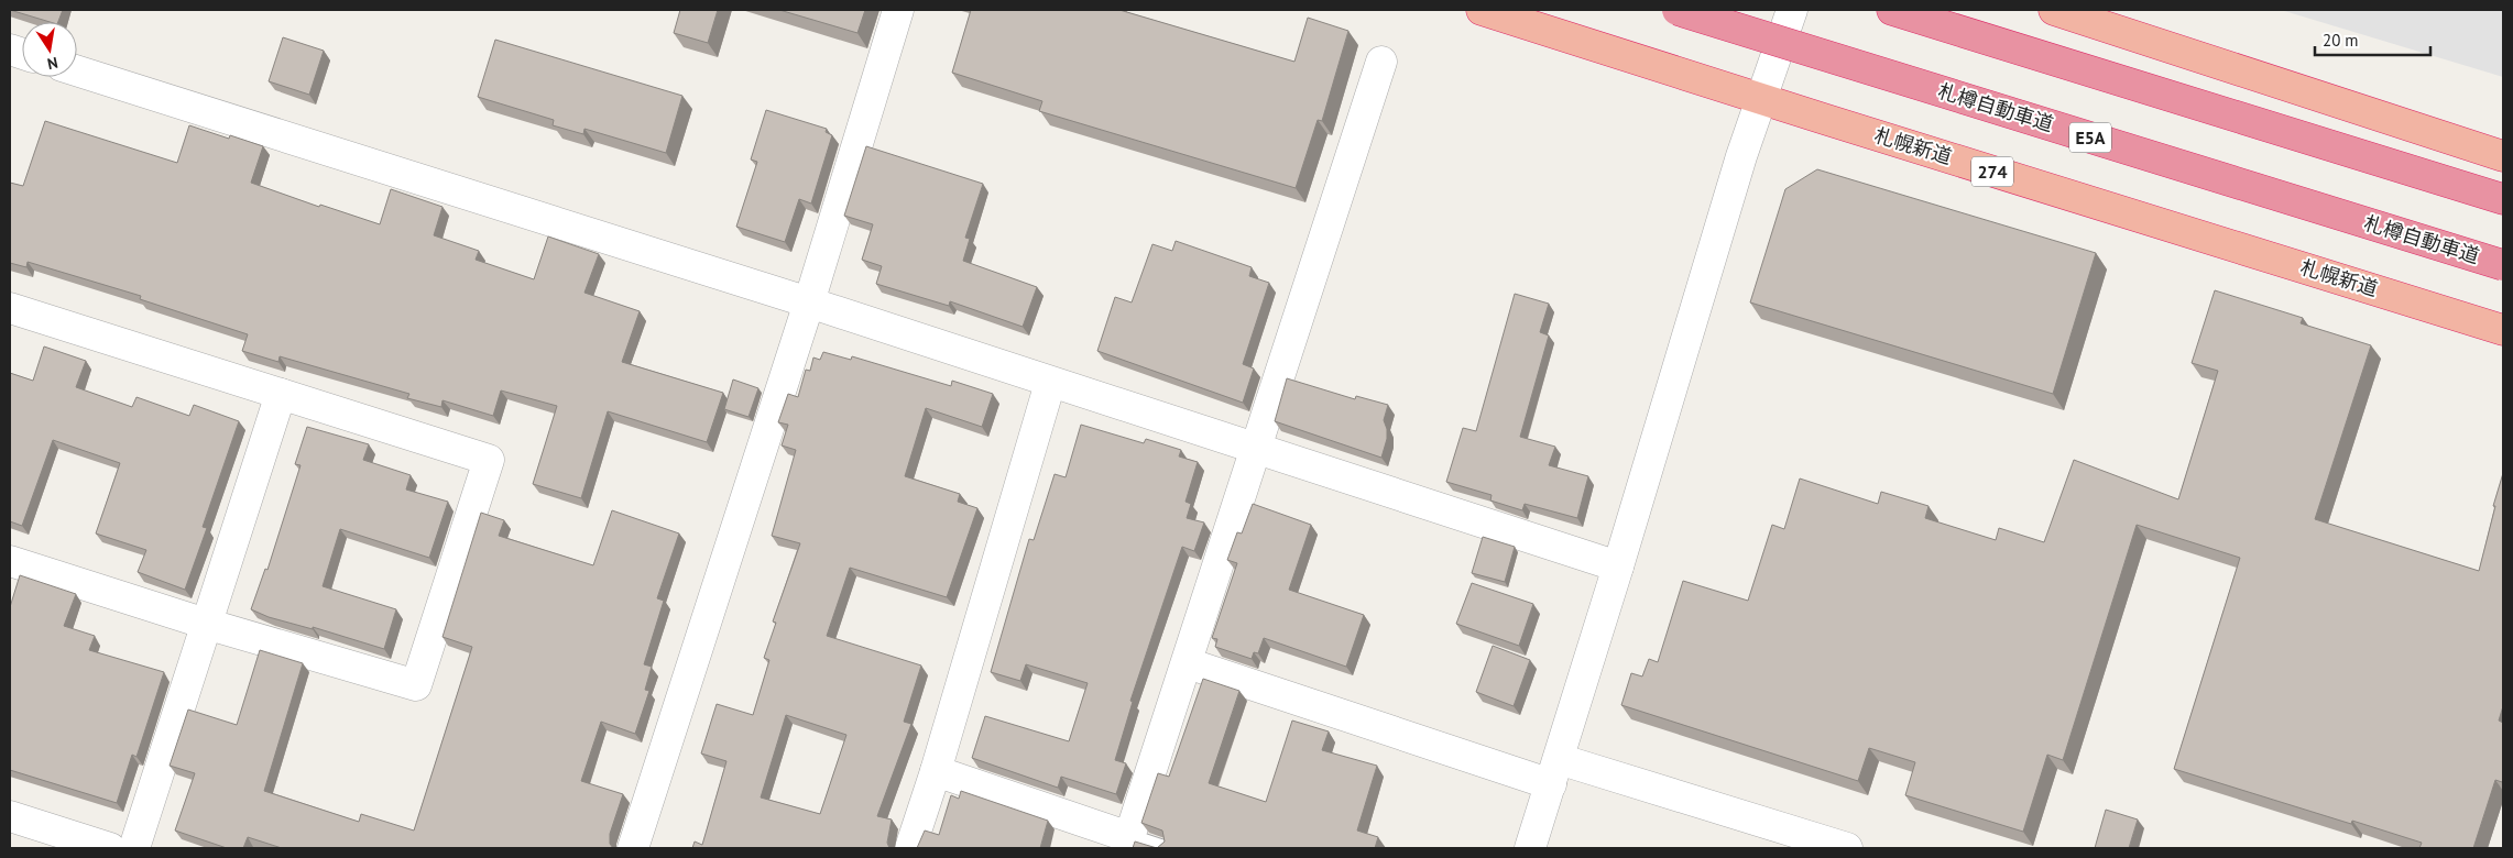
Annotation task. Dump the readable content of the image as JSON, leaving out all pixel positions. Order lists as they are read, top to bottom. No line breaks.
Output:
{"streets":{"highway":["札樽自動車道","E5A","札幌新道","274"]},"scale_bar":"20 m","north":"bottom"}
